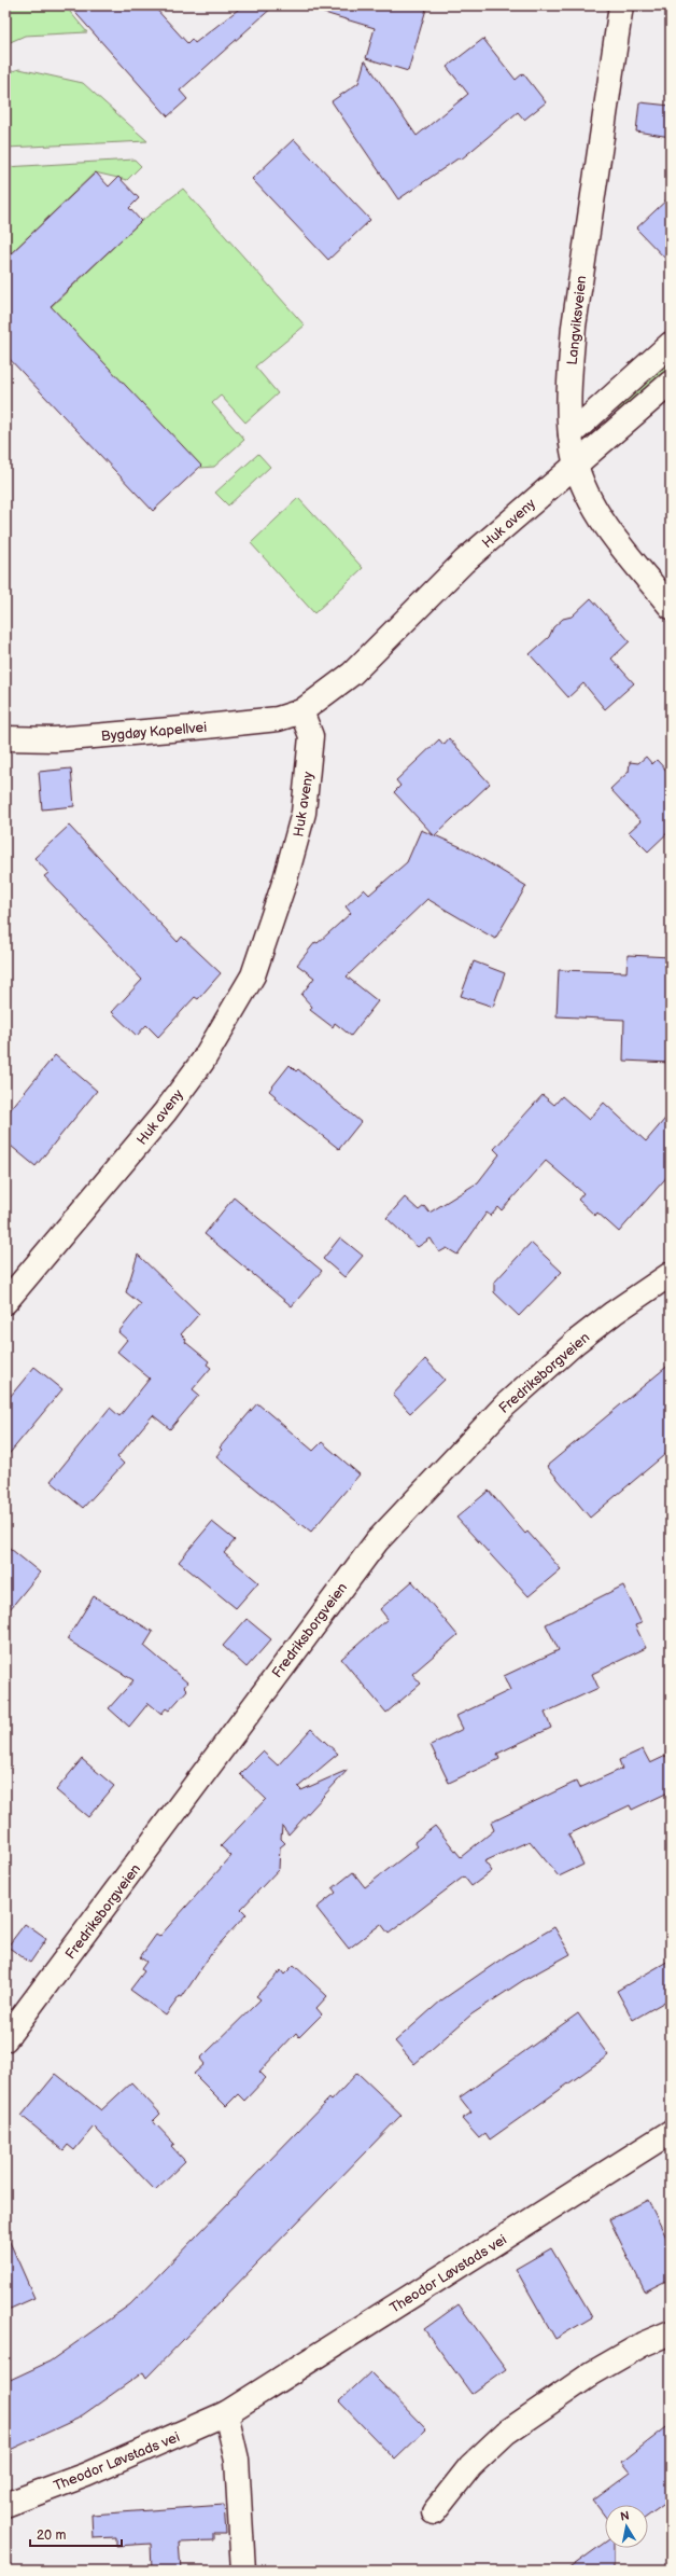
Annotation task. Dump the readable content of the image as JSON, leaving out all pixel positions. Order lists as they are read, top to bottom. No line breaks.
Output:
{"streets":{"street":["Langviksveien","Huk aveny","Bygdøy Kapellvei","Fredriksborgveien","Theodor Løvstads vei"]},"crossings":[["Langviksveien","Huk aveny"],["Huk aveny","Bygdøy Kapellvei"]],"scale_bar":"20 m","north":"top"}
